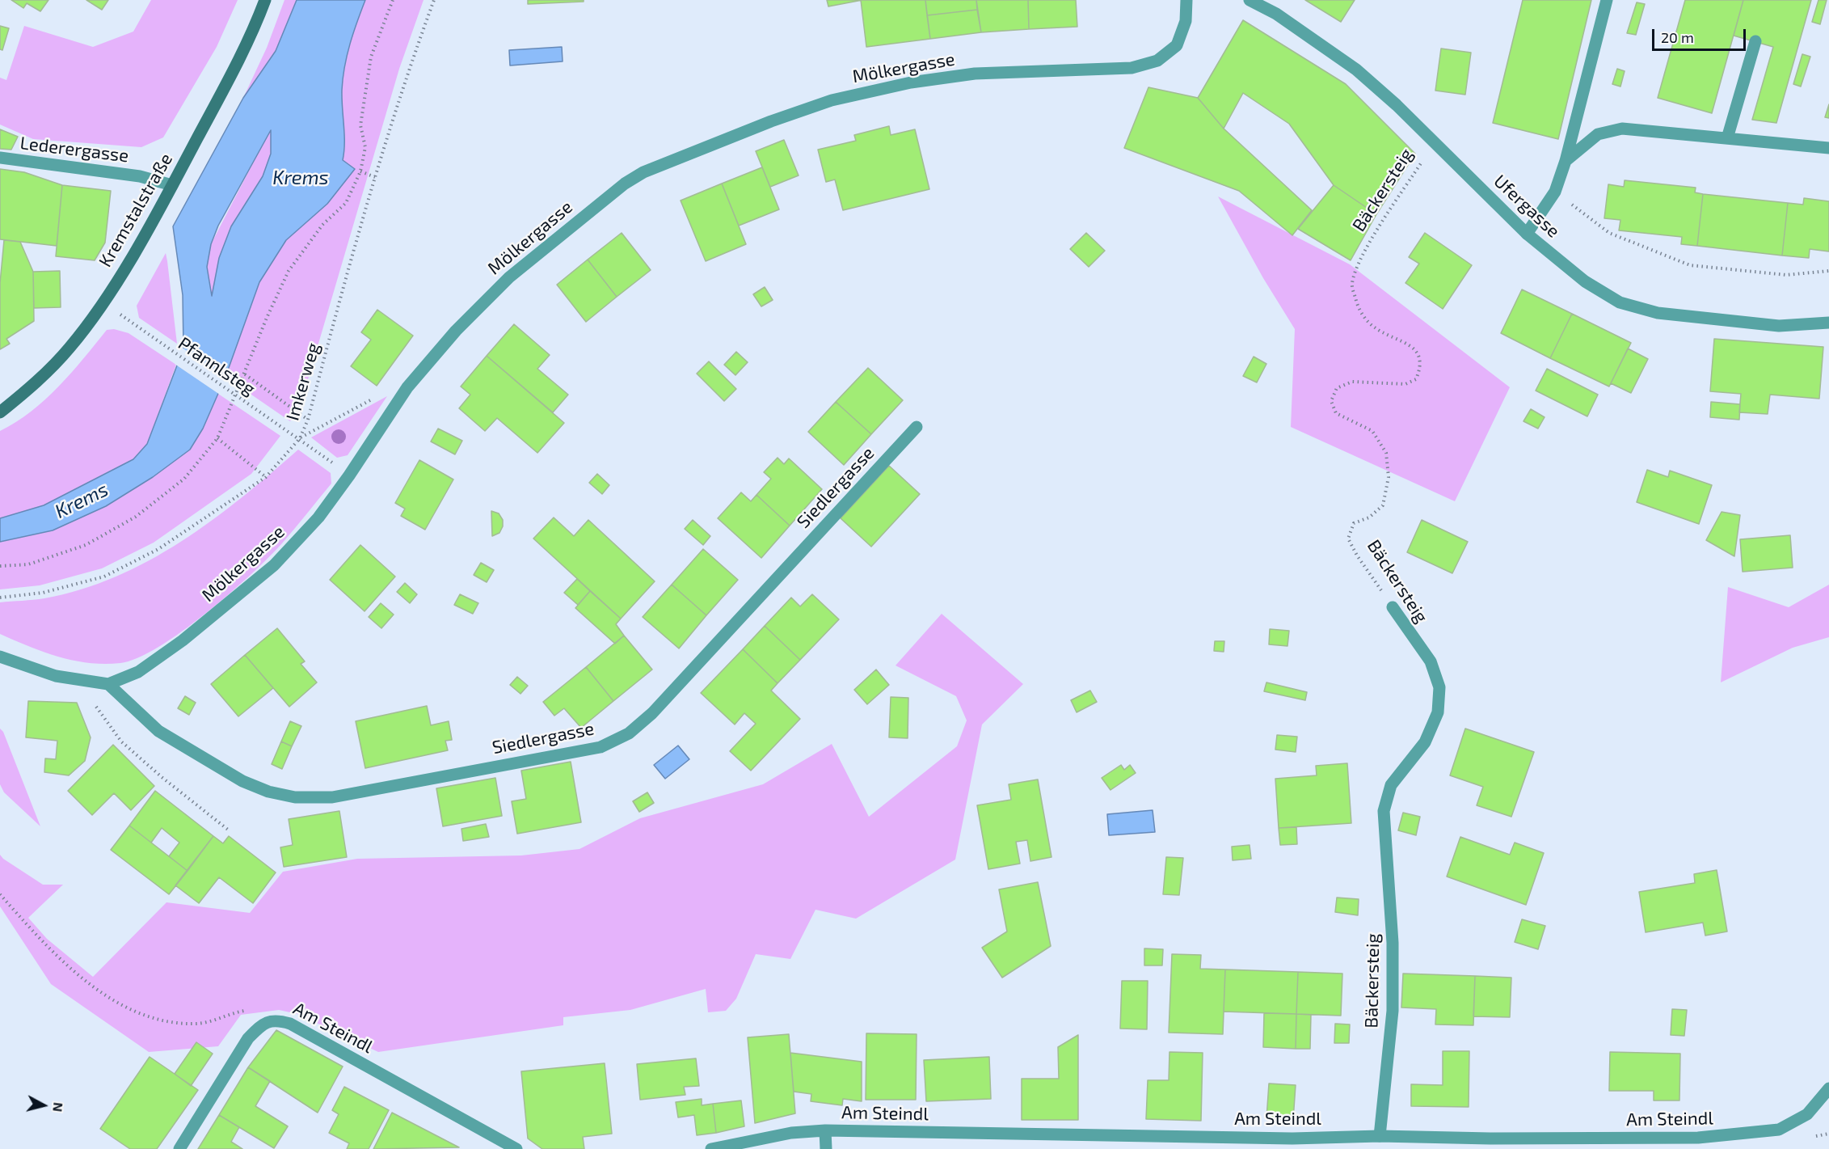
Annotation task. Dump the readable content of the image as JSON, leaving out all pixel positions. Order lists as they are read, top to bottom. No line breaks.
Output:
{"streets":{"main road":["Kremstalstraße"],"street":["Mölkergasse","Lederergasse","Bäckersteig","Ufergasse","Siedlergasse","Am Steindl"],"path":["Pfannlsteg","Imkerweg"]},"crossings":[["Mölkergasse","Pfannlsteg"],["Mölkergasse","Siedlergasse"],["Lederergasse","Kremstalstraße"],["Bäckersteig","Ufergasse"],["Bäckersteig","Am Steindl"],["Pfannlsteg","Imkerweg"]],"water":["Krems"],"scale_bar":"20 m","north":"right"}
